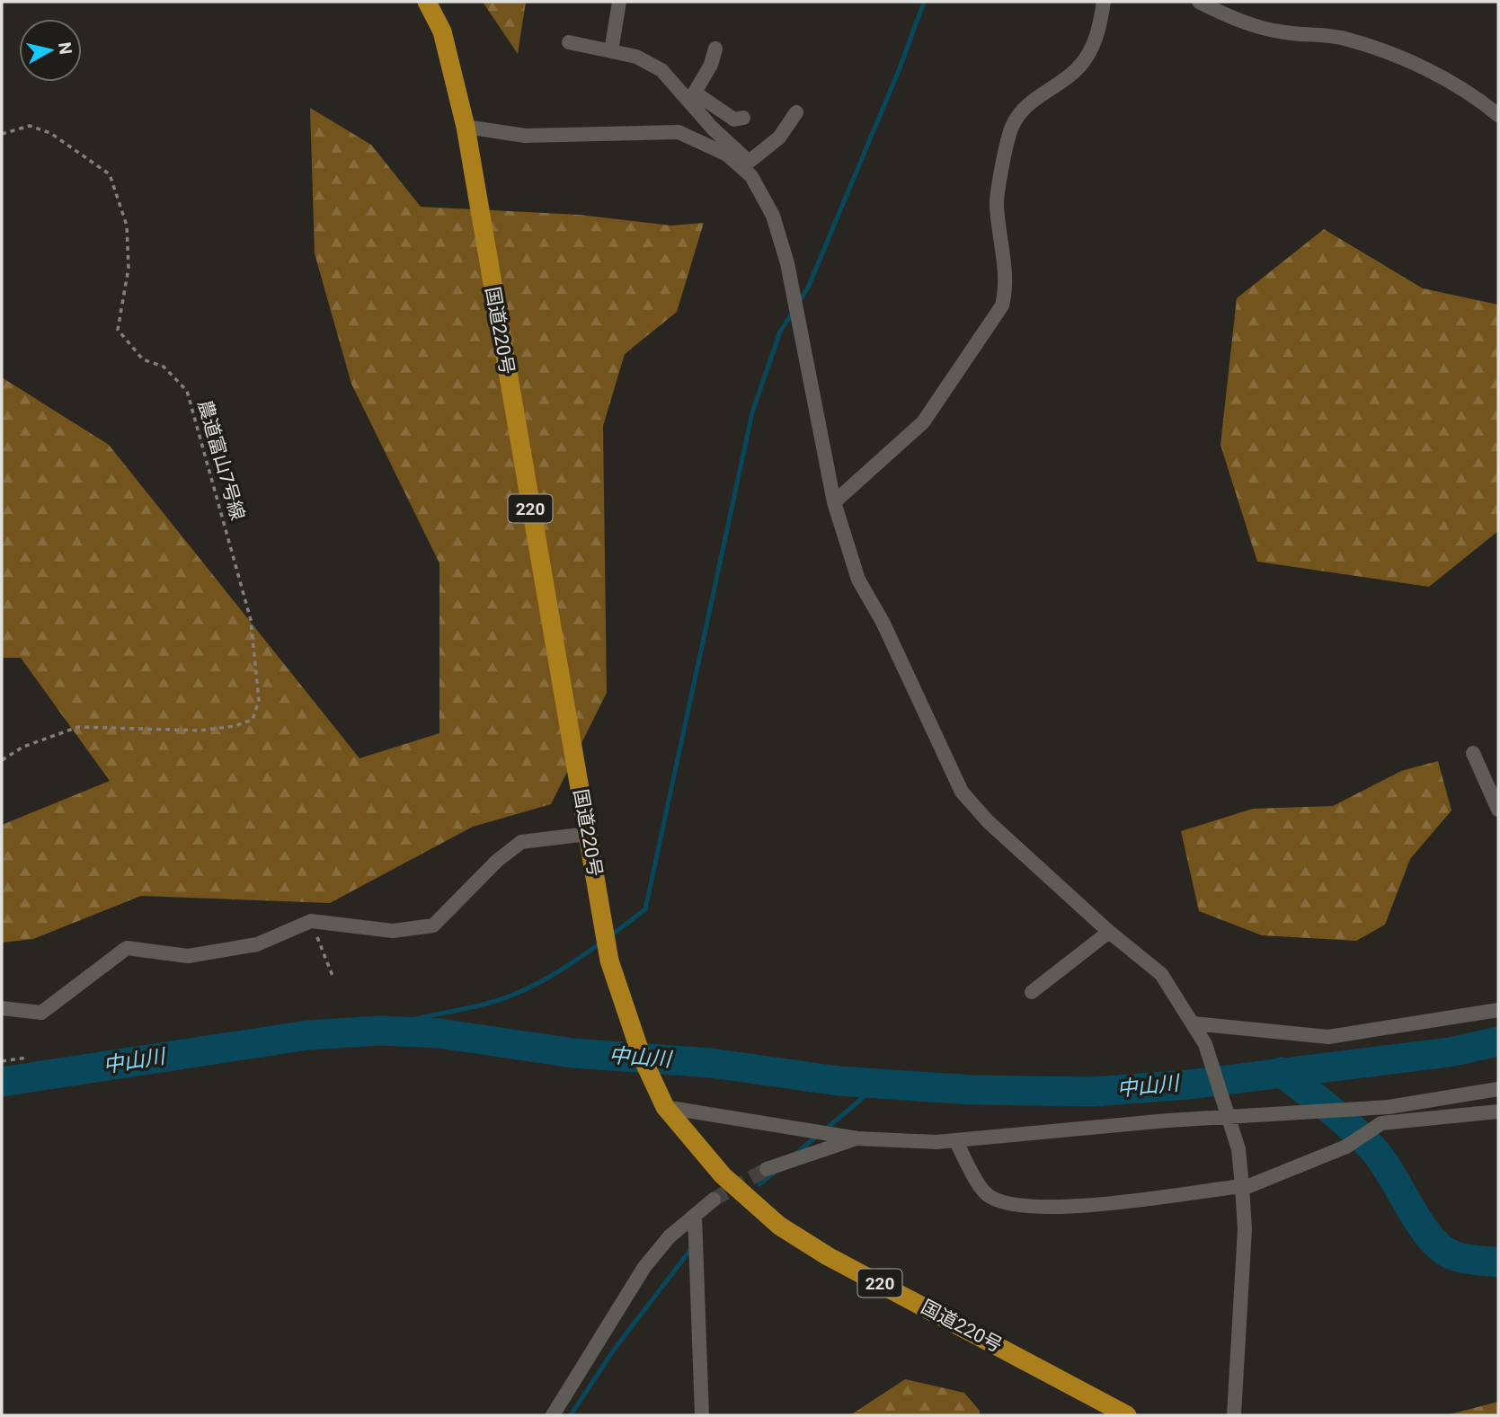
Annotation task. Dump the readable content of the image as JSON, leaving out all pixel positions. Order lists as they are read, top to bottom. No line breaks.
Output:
{"streets":{"highway":["国道220号","220"],"path":["農道富山7号線"]},"water":["中山川"],"north":"right"}
